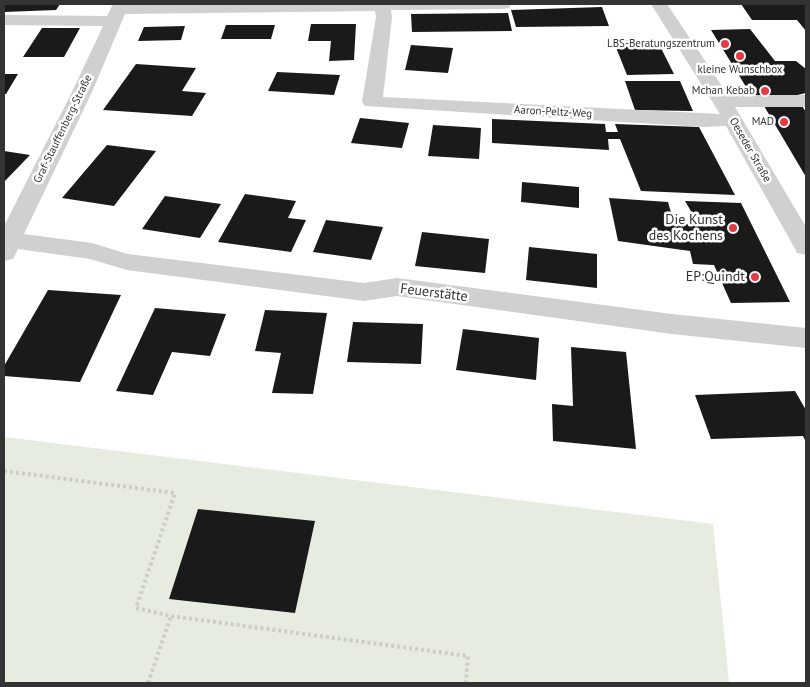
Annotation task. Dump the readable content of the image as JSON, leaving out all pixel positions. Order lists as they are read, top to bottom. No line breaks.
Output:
{"streets":{"street":["Aaron-Peltz-Weg","Graf-Stauffenberg-Straße","Oeseder Straße","Feuerstätte"]},"crossings":[["Aaron-Peltz-Weg","Oeseder Straße"],["Graf-Stauffenberg-Straße","Feuerstätte"]],"places":["LBS-Beratungszentrum","kleine Wunschbox","Mchan Kebab","MAD","Die Kunst des Kochens","EP:Quindt"]}
